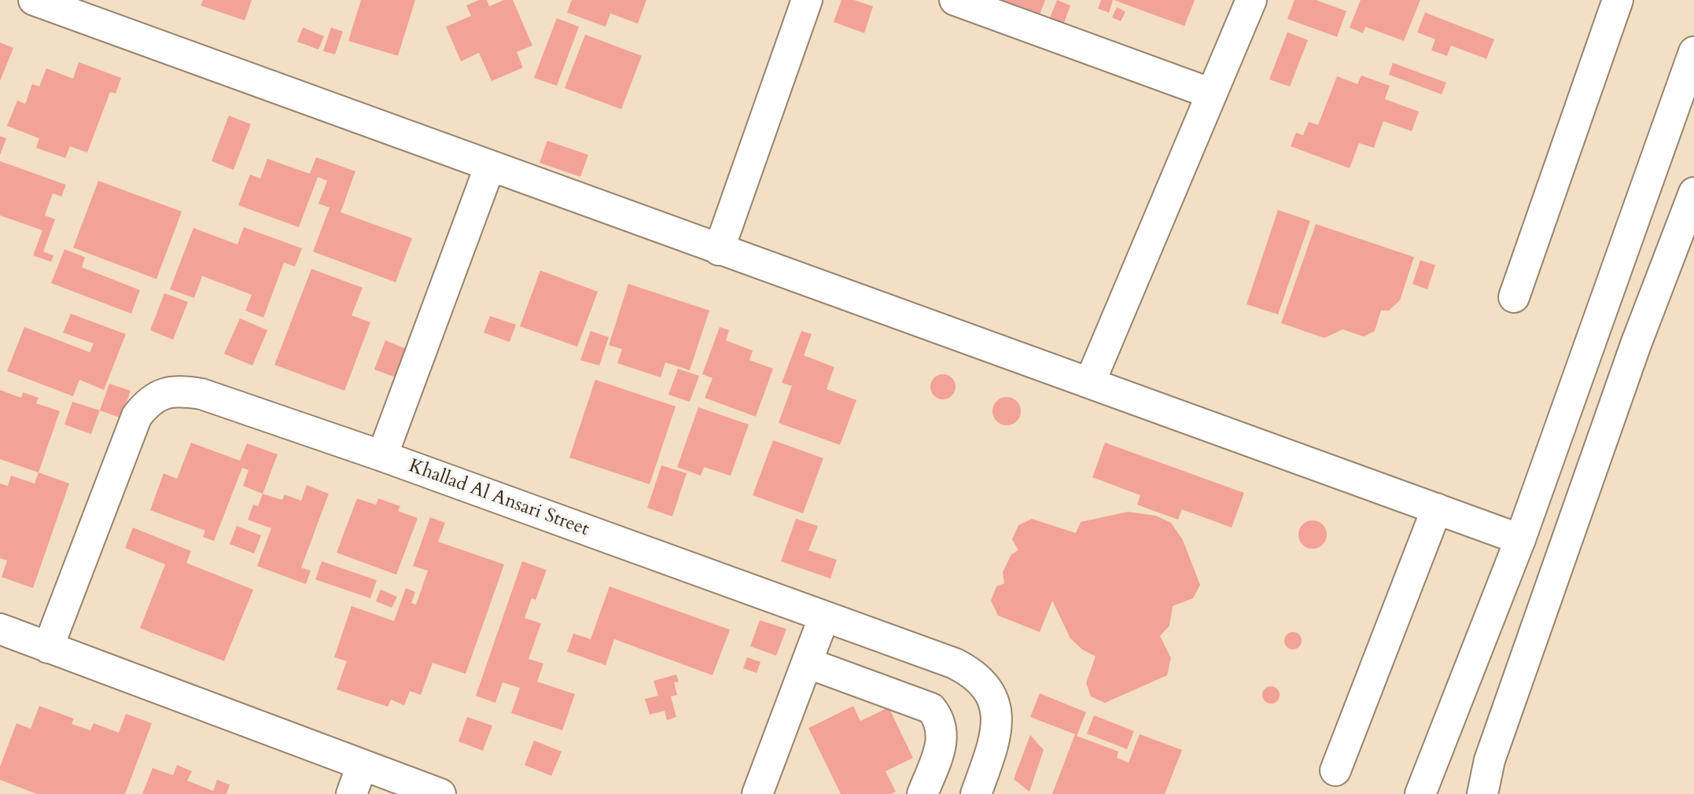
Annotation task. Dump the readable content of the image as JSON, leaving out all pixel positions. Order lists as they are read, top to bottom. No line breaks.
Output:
{"streets":{"street":["Khallad Al Ansari Street"]}}
